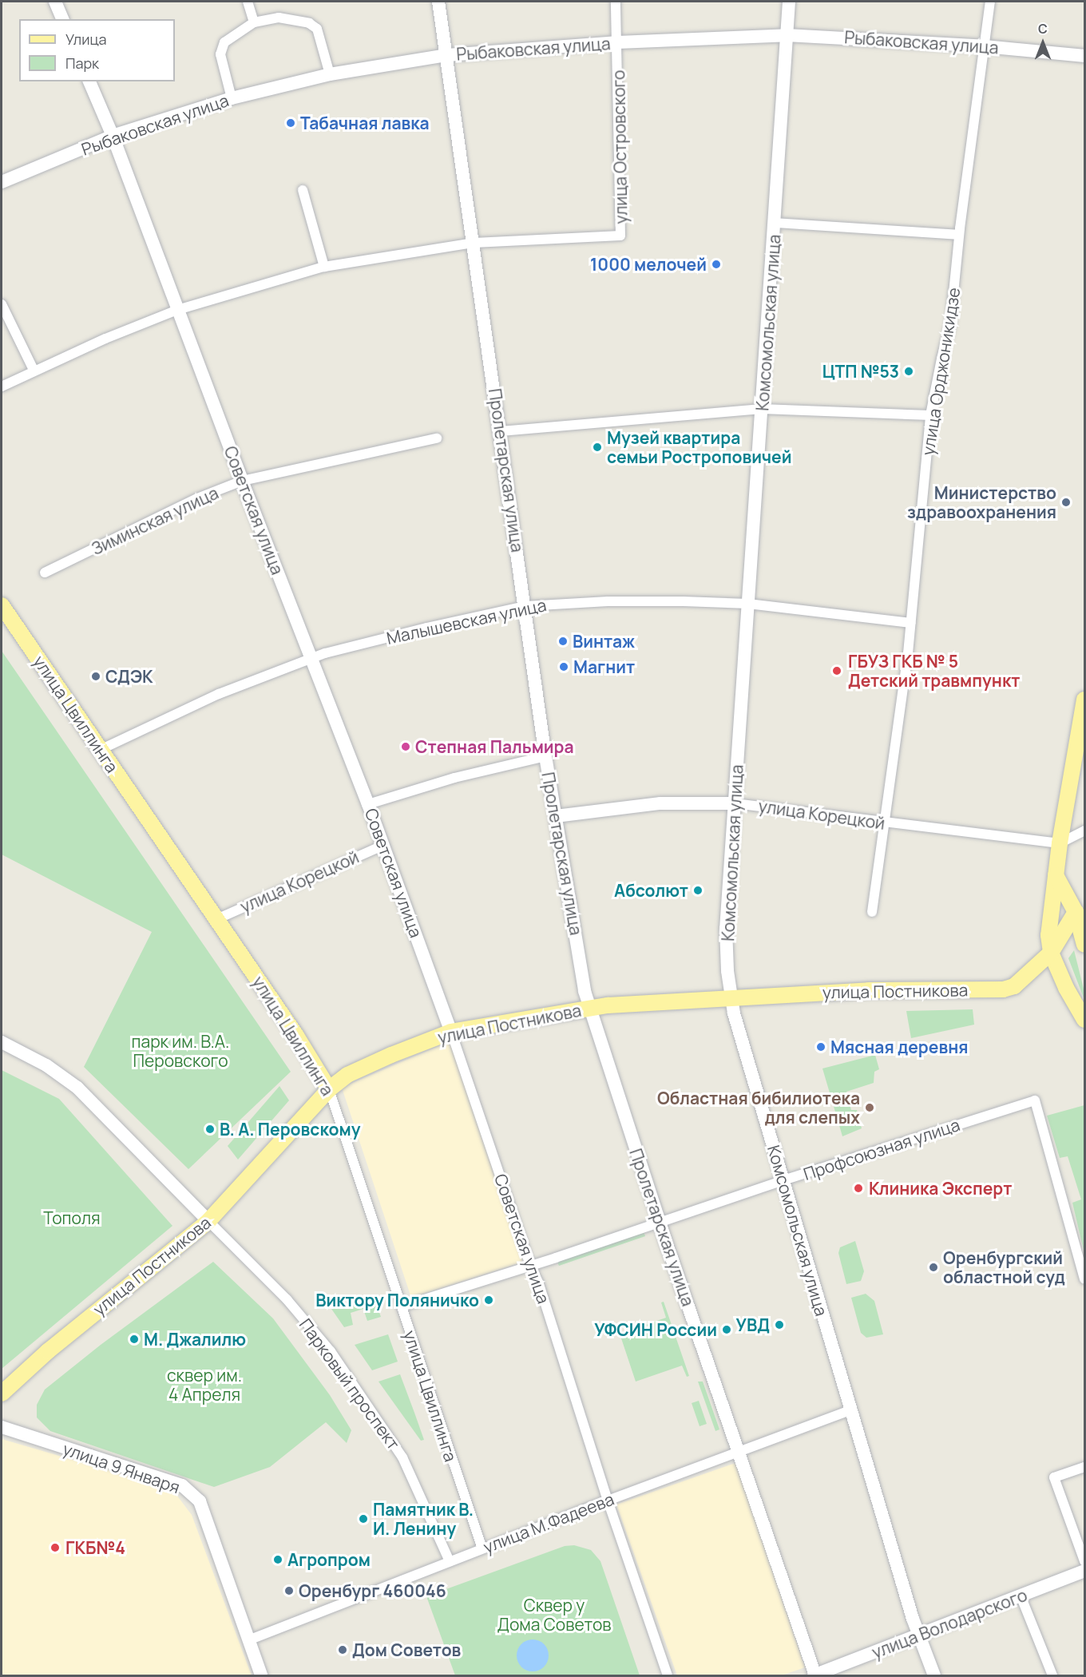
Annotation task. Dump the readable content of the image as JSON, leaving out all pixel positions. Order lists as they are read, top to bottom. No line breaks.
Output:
{"streets":{"main road":["Рыбаковская улица","Комсомольская улица","Пролетарская улица","Советская улица","улица Цвиллинга","улица Корецкой","улица Постникова","Парковый проспект","улица 9 Января","улица Володарского"],"street":["улица Островского","улица Орджоникидзе","Зиминская улица","Малышевская улица","Профсоюзная улица","улица М.Фадеева"]},"crossings":[["Рыбаковская улица","улица Островского"],["Рыбаковская улица","Комсомольская улица"],["Рыбаковская улица","улица Орджоникидзе"],["Рыбаковская улица","Пролетарская улица"],["Рыбаковская улица","Советская улица"],["улица Островского","Пролетарская улица"],["Комсомольская улица","Малышевская улица"],["Комсомольская улица","улица Корецкой"],["Комсомольская улица","улица Постникова"],["Комсомольская улица","Профсоюзная улица"],["Комсомольская улица","улица М.Фадеева"],["Комсомольская улица","улица Володарского"],["улица Орджоникидзе","Малышевская улица"],["улица Орджоникидзе","улица Корецкой"],["Пролетарская улица","Малышевская улица"],["Пролетарская улица","улица Корецкой"],["Пролетарская улица","улица Постникова"],["Пролетарская улица","Профсоюзная улица"],["Пролетарская улица","улица М.Фадеева"],["Пролетарская улица","улица Володарского"],["Советская улица","Зиминская улица"],["Советская улица","Малышевская улица"],["Советская улица","улица Корецкой"],["Советская улица","улица Постникова"],["Советская улица","Профсоюзная улица"],["Советская улица","улица М.Фадеева"],["Малышевская улица","улица Цвиллинга"],["улица Цвиллинга","улица Корецкой"],["улица Цвиллинга","улица Постникова"],["улица Цвиллинга","Профсоюзная улица"],["улица Цвиллинга","улица М.Фадеева"],["улица Постникова","Парковый проспект"],["Парковый проспект","улица М.Фадеева"],["улица 9 Января","улица М.Фадеева"]],"parks":["парк им. В.А. Перовского","Тополя","сквер им. 4 Апреля","Сквер у Дома Советов"],"places":["Табачная лавка","1000 мелочей","ЦТП №53","Музей квартира семьи Ростроповичей","Министерство здравоохранения","Винтаж","Магнит","ГБУЗ ГКБ № 5 Детский травмпункт","СДЭК","Степная Пальмира","Абсолют","Мясная деревня","Областная бибилиотека для слепых","В. А. Перовскому","Клиника Эксперт","Оренбургский областной суд","Виктору Поляничко","УВД","УФСИН России","М. Джалилю","Памятник В. И. Ленину","ГКБ№4","Агропром","Оренбург 460046","Дом Советов"],"legend":["Улица","Парк"],"north":"top"}
